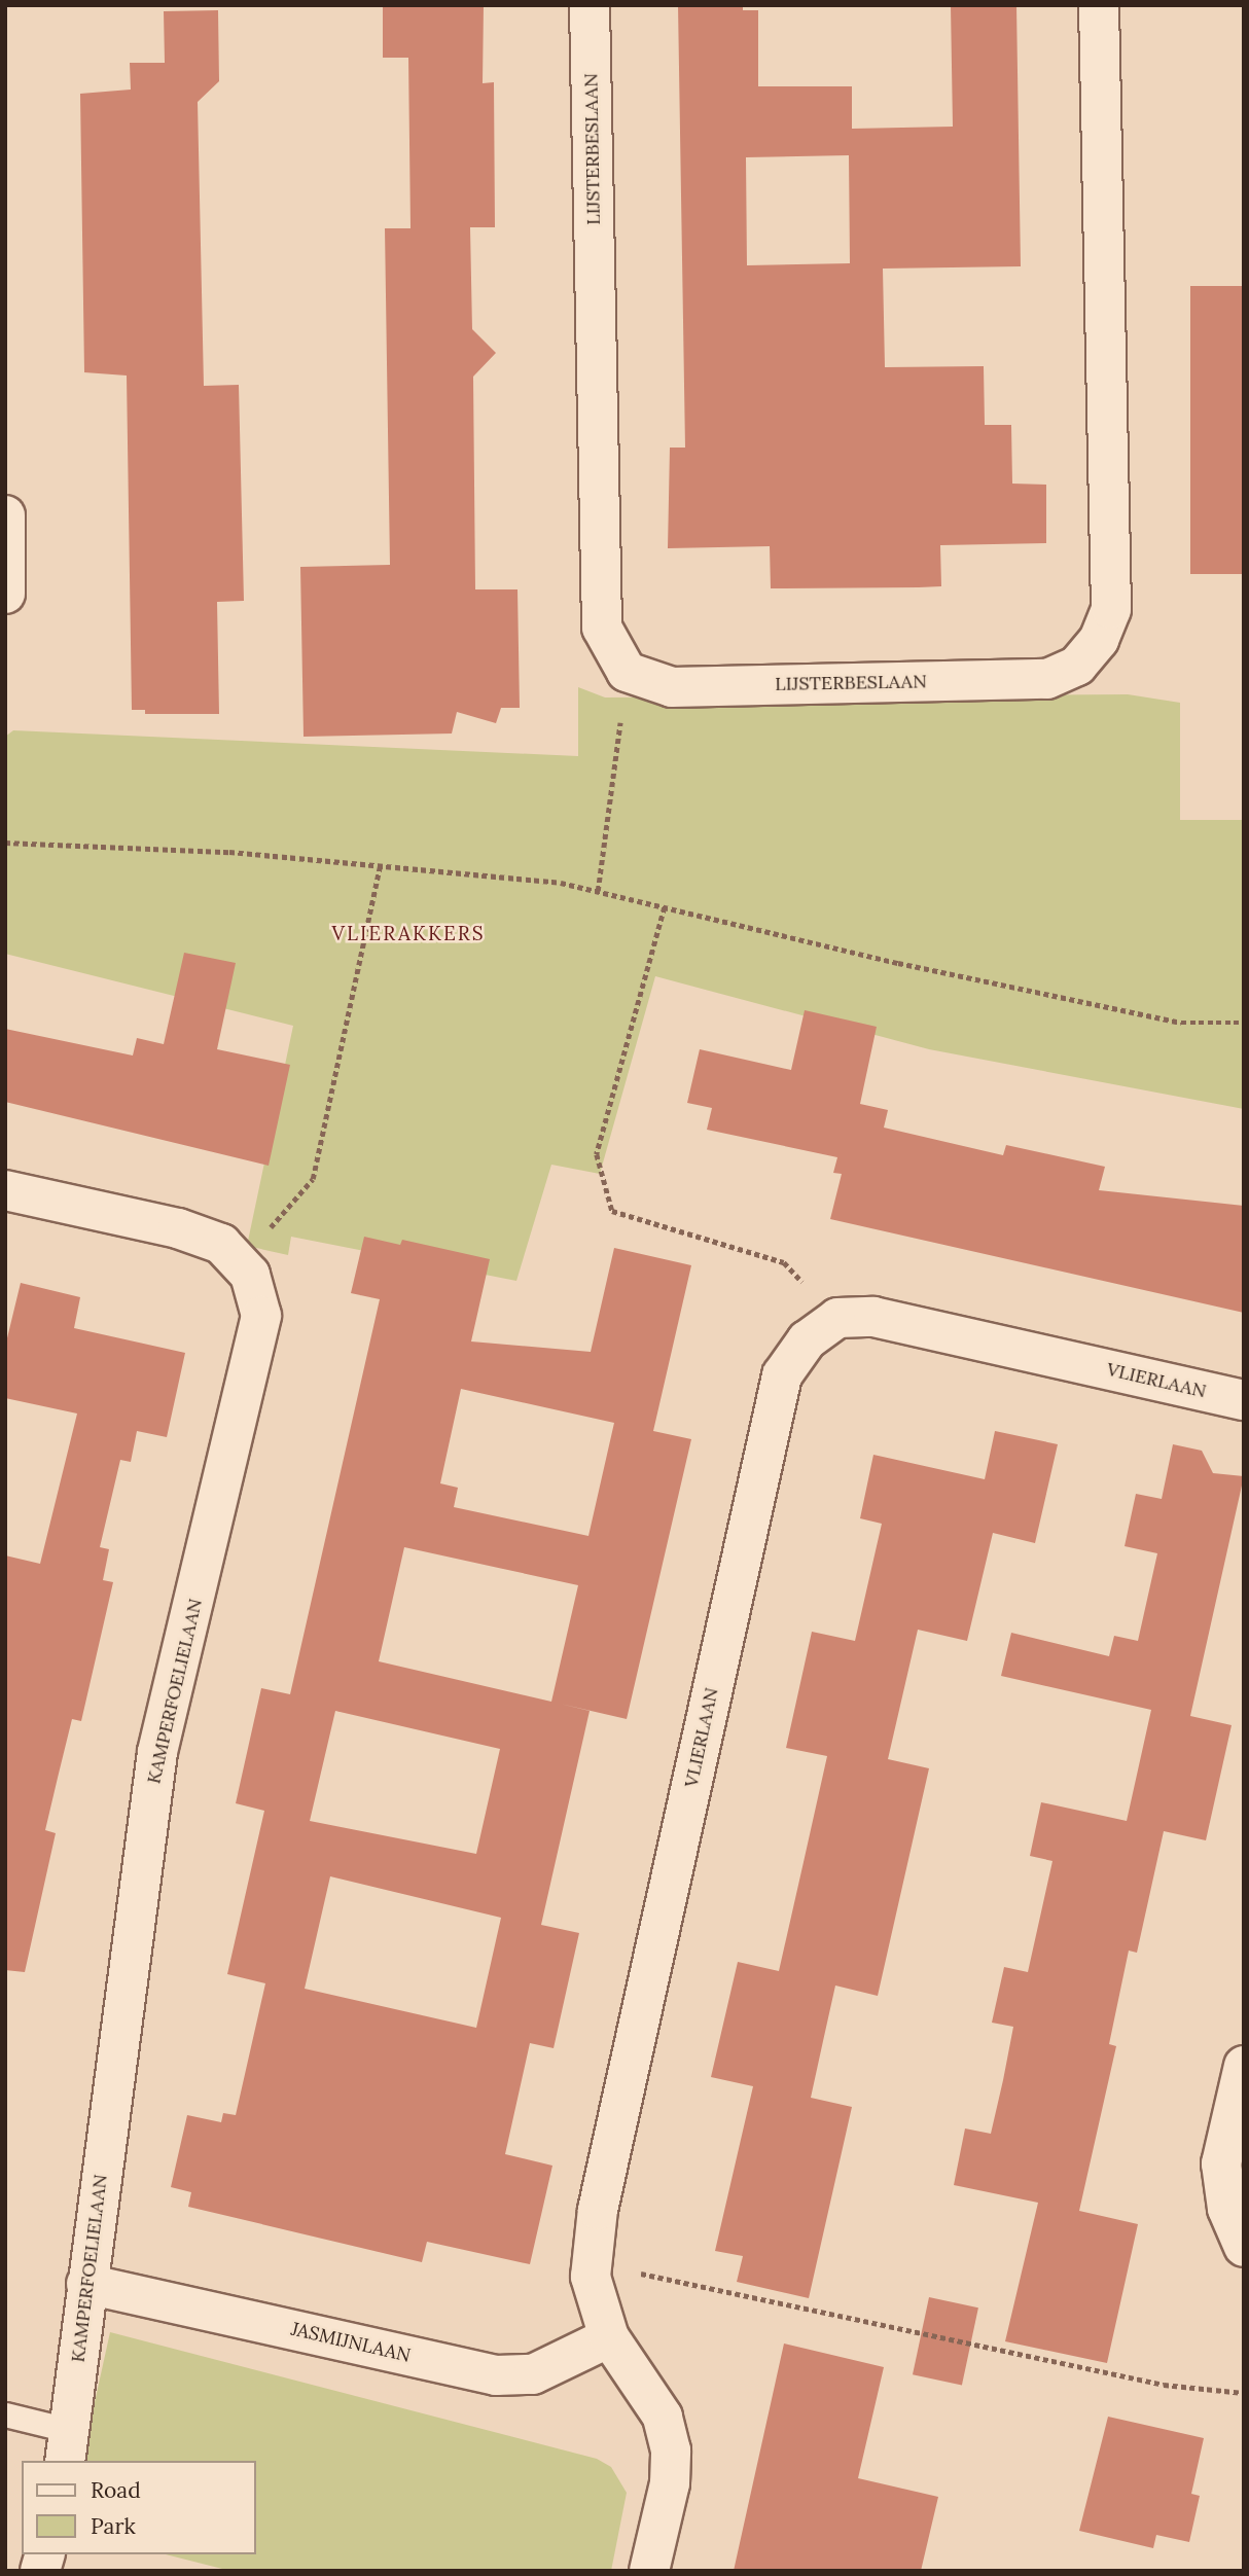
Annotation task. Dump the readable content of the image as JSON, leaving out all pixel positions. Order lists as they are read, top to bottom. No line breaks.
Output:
{"streets":{"street":["LIJSTERBESLAAN","VLIERLAAN","KAMPERFOELIELAAN","JASMIJNLAAN"]},"crossings":[["VLIERLAAN","JASMIJNLAAN"],["KAMPERFOELIELAAN","JASMIJNLAAN"]],"districts":["VLIERAKKERS"],"legend":["Road","Park"]}
